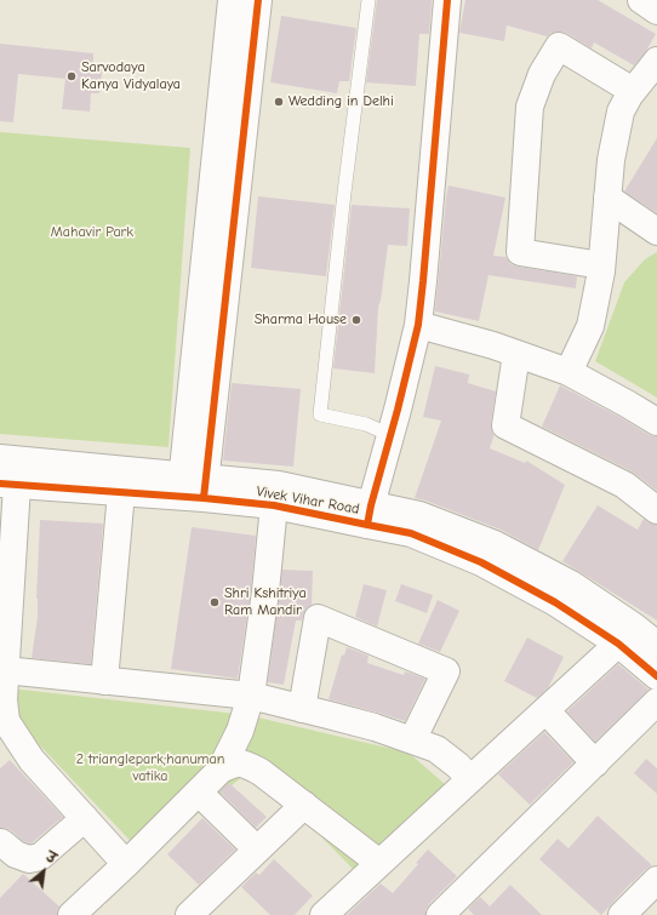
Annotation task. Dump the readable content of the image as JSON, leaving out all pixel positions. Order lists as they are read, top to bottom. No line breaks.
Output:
{"streets":{"street":["Vivek Vihar Road"]},"parks":["Mahavir Park","2 trianglepark;hanuman vatika"],"places":["Sarvodaya Kanya Vidyalaya","Wedding in Delhi","Sharma House","Shri Kshitriya Ram Mandir"],"north":"top right"}
